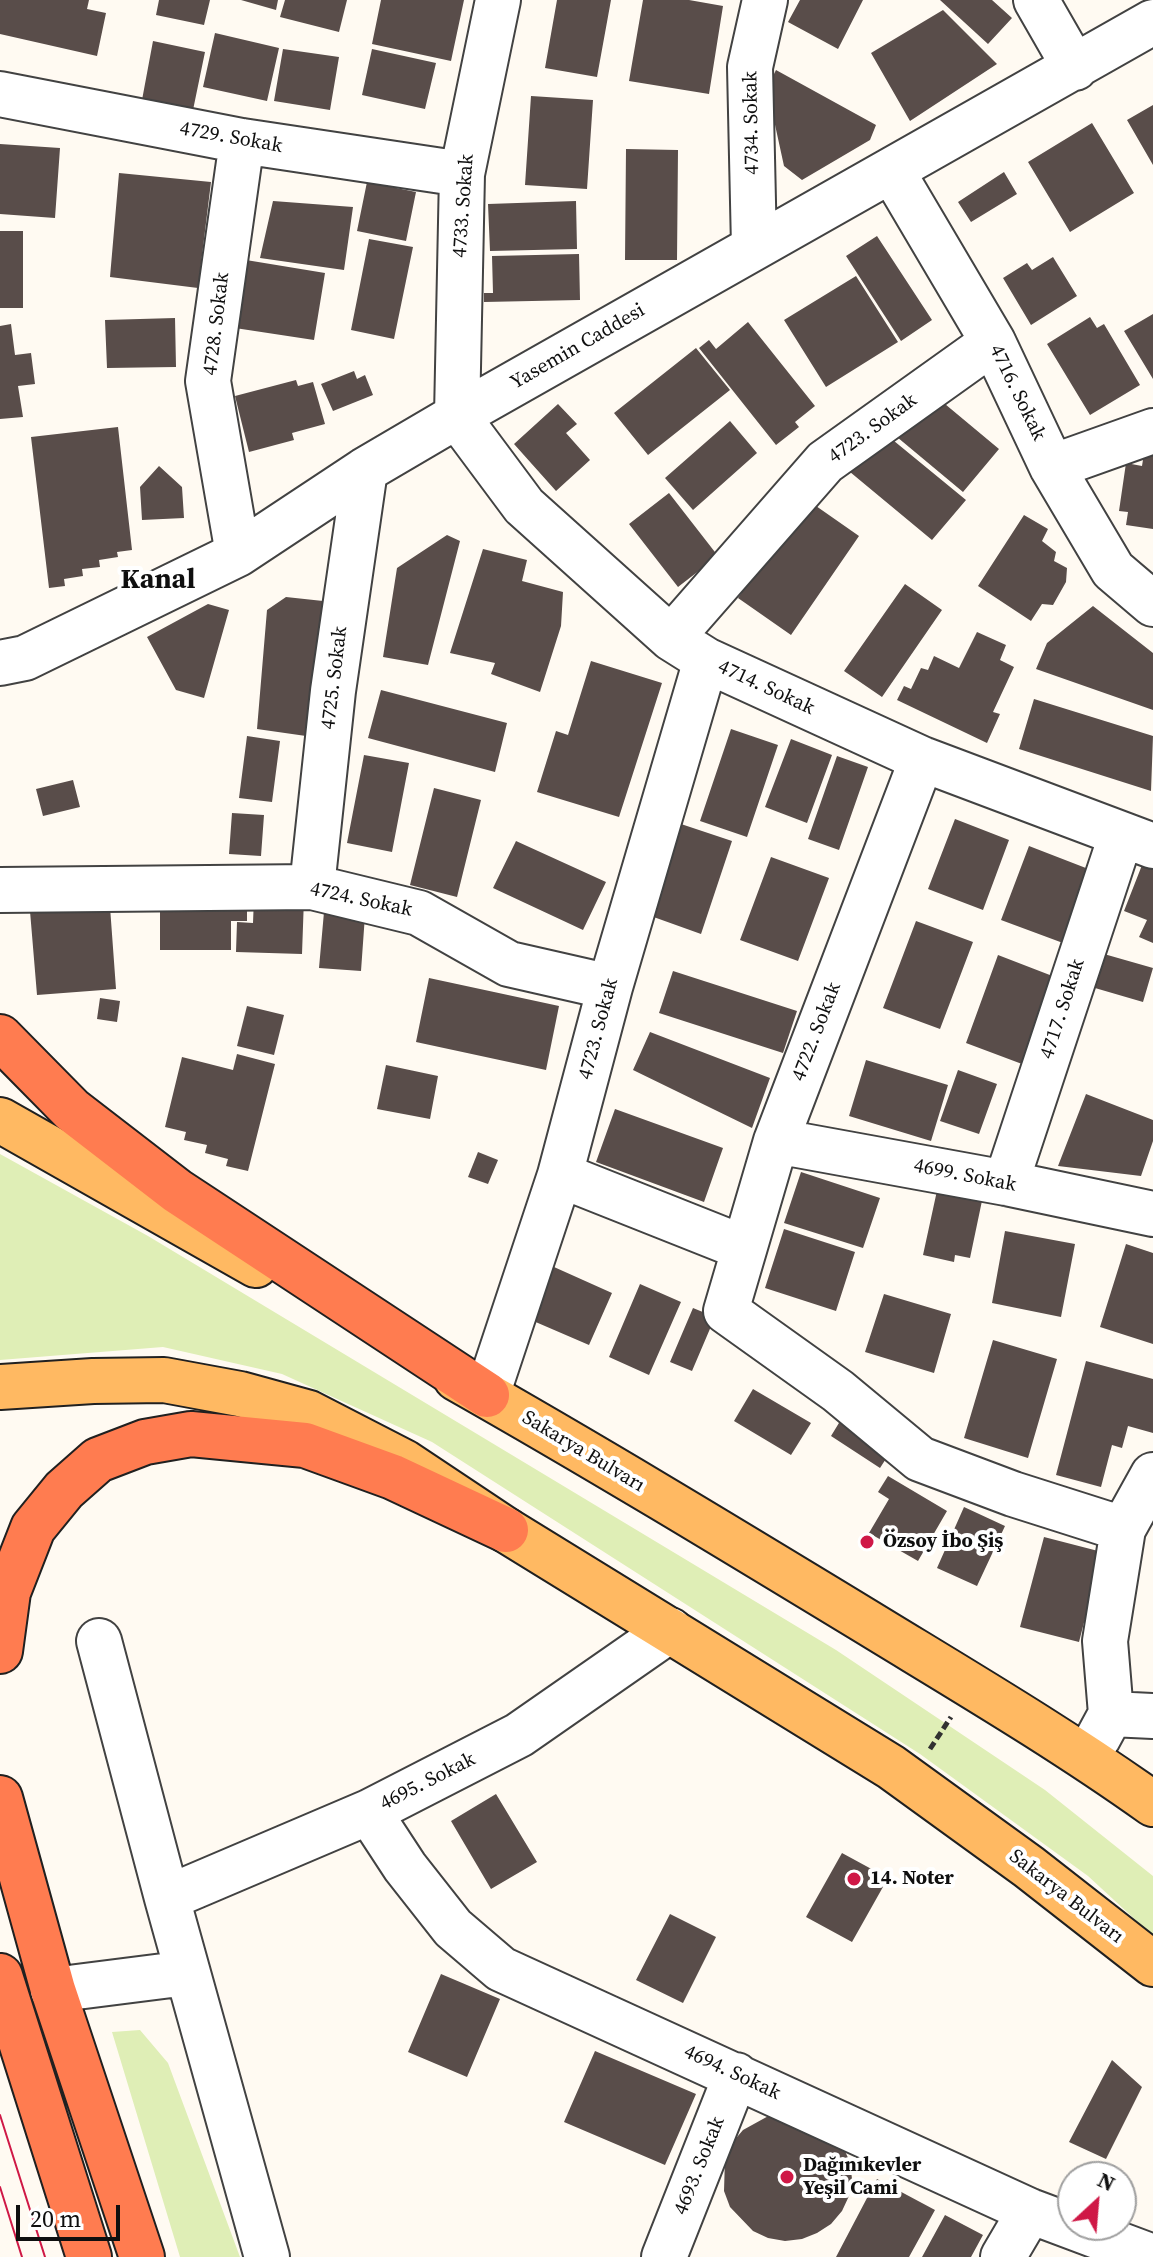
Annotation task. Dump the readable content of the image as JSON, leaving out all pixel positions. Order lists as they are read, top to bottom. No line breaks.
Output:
{"streets":{"main road":["Sakarya Bulvarı"],"street":["4734. Sokak","4729. Sokak","4733. Sokak","4728. Sokak","Yasemin Caddesi","4716. Sokak","4723. Sokak","4725. Sokak","4714. Sokak","4724. Sokak","4717. Sokak","4722. Sokak","4699. Sokak","4695. Sokak","4694. Sokak","4693. Sokak"]},"crossings":[["4734. Sokak","Yasemin Caddesi"],["4729. Sokak","4733. Sokak"],["4729. Sokak","4728. Sokak"],["4733. Sokak","Yasemin Caddesi"],["4733. Sokak","4714. Sokak"],["4728. Sokak","Yasemin Caddesi"],["Yasemin Caddesi","4716. Sokak"],["Yasemin Caddesi","4725. Sokak"],["Yasemin Caddesi","4714. Sokak"],["4716. Sokak","4723. Sokak"],["4723. Sokak","4714. Sokak"],["4723. Sokak","4724. Sokak"],["4723. Sokak","Sakarya Bulvarı"],["4725. Sokak","4724. Sokak"],["4714. Sokak","4717. Sokak"],["4714. Sokak","4722. Sokak"],["4717. Sokak","4699. Sokak"],["4722. Sokak","4699. Sokak"],["Sakarya Bulvarı","4695. Sokak"],["4695. Sokak","4694. Sokak"],["4694. Sokak","4693. Sokak"]],"districts":["Kanal"],"places":["Özsoy İbo Şiş","14. Noter","Dağınıkevler Yeşil Cami"],"scale_bar":"20 m","north":"top right"}
